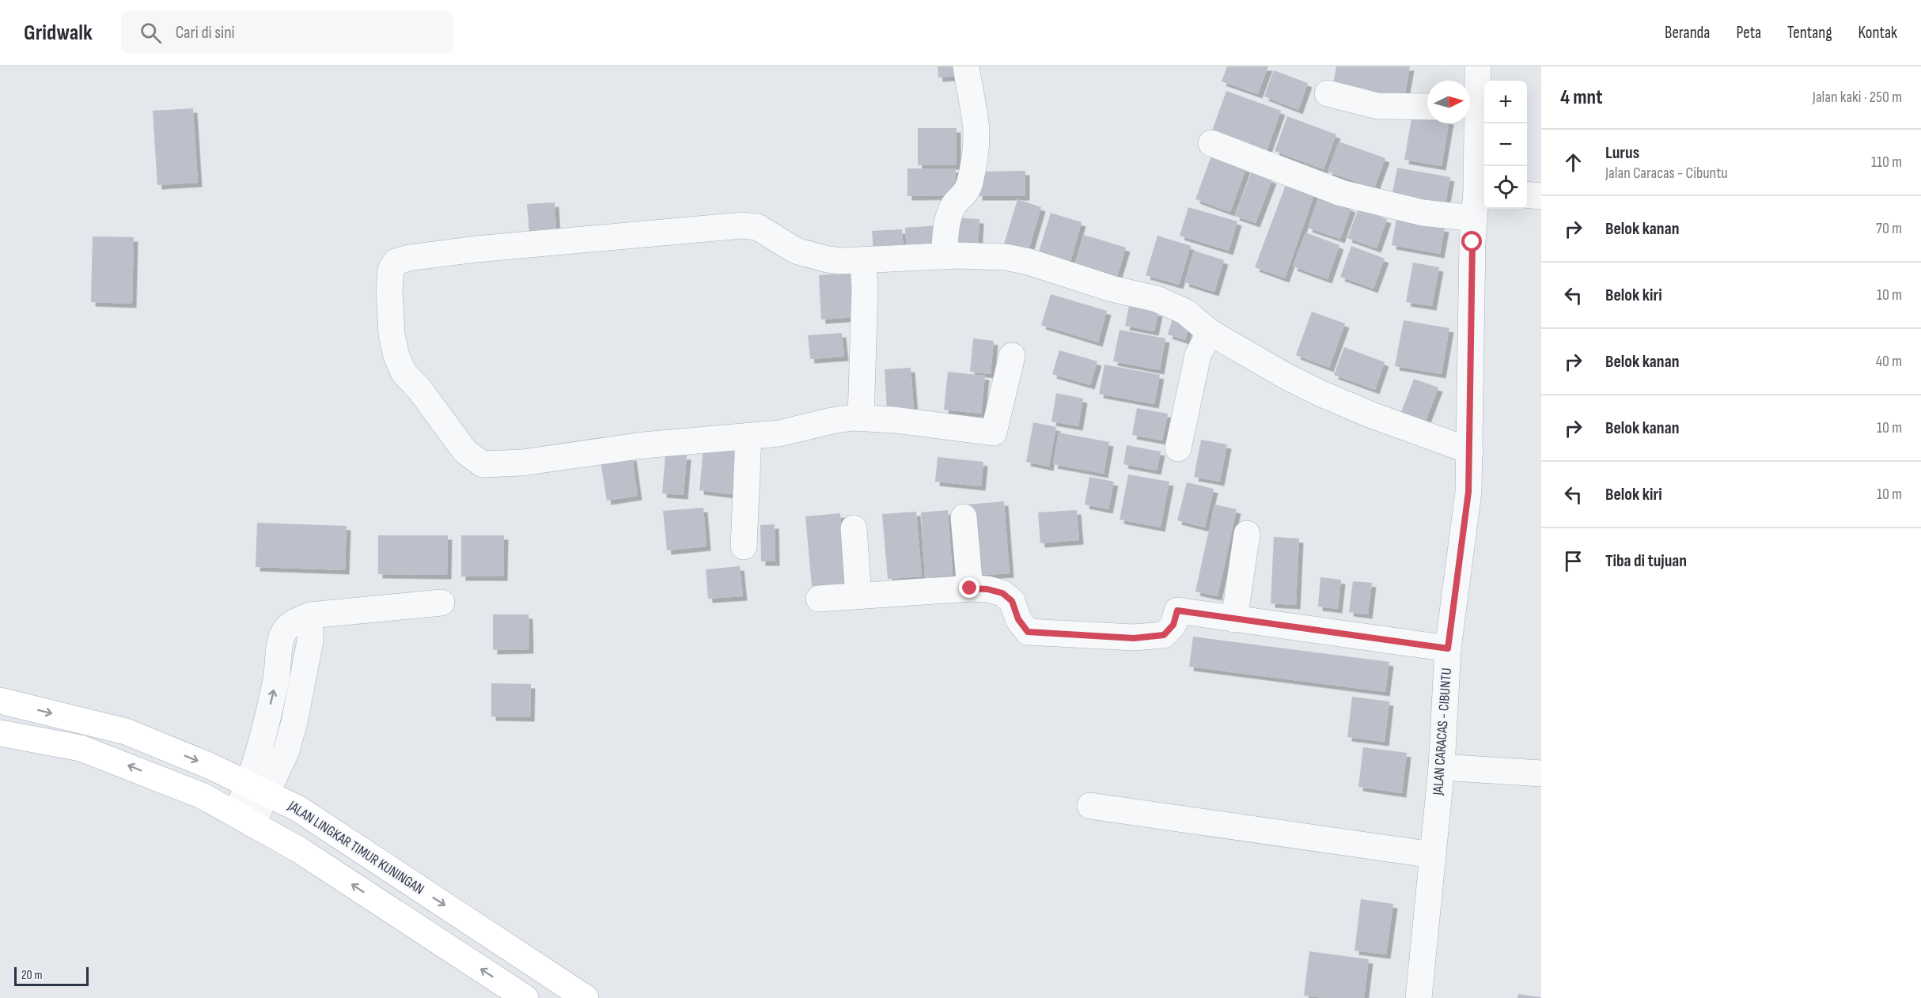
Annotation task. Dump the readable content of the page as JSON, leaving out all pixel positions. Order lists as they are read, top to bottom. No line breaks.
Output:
{"streets":{"main road":["JALAN LINGKAR TIMUR KUNINGAN"],"street":["JALAN CARACAS - CIBUNTU"]},"scale_bar":"20 m","north":"right","page":{"header":"Gridwalk","search":"Cari di sini","nav":["Beranda","Peta","Tentang","Kontak"],"heading":["4 mnt","Jalan kaki · 250 m"],"map_buttons":["+","−"],"list":[["Lurus","Jalan Caracas - Cibuntu","110 m"],["Belok kanan","70 m"],["Belok kiri","10 m"],["Belok kanan","40 m"],["Belok kanan","10 m"],["Belok kiri","10 m"],"Tiba di tujuan"],"scale":"20 m"}}
